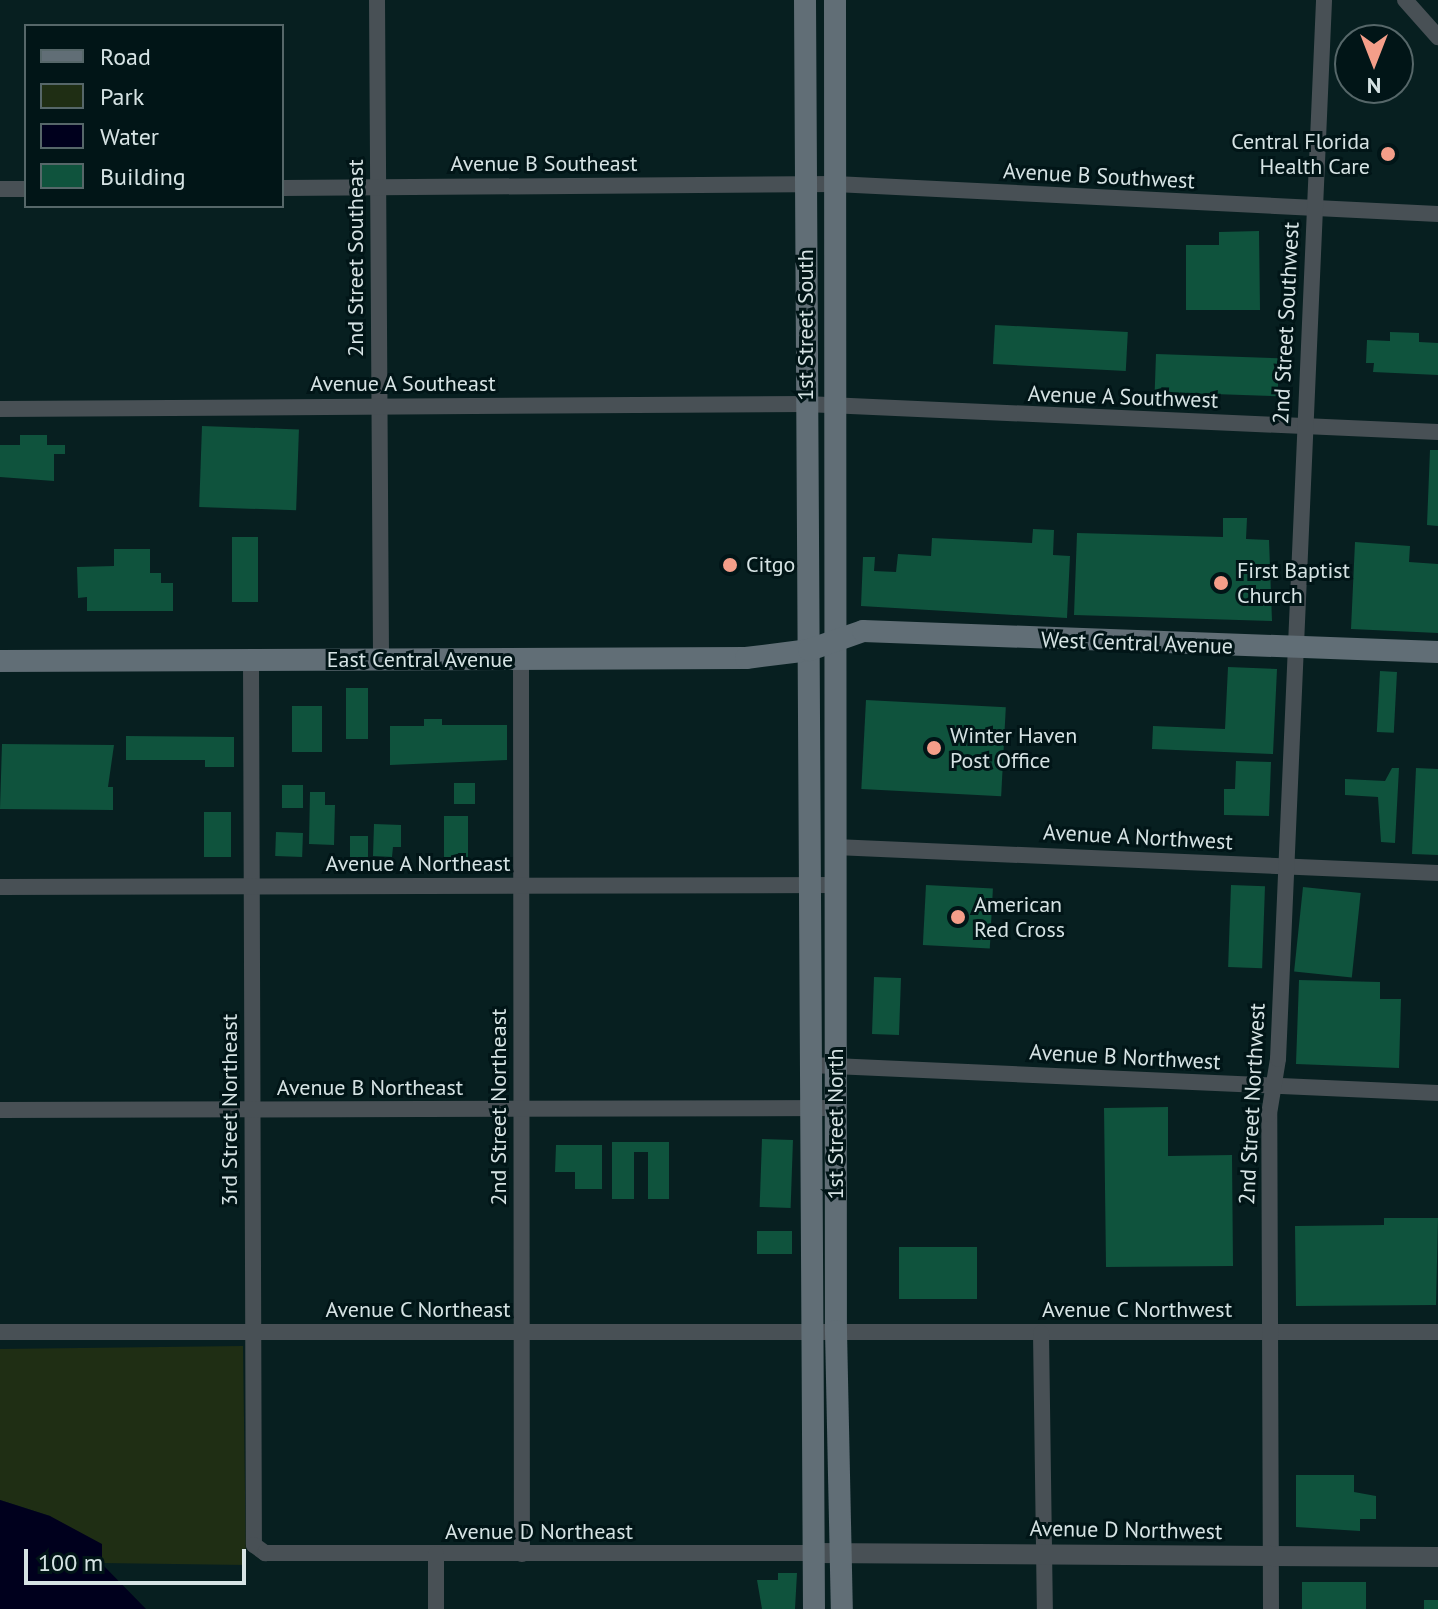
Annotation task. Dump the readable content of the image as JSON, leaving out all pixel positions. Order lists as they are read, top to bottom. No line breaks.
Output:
{"streets":{"main road":["1st Street South","West Central Avenue","East Central Avenue","1st Street North"],"street":["Avenue B Southeast","Avenue B Southwest","2nd Street Southeast","2nd Street Southwest","Avenue A Southeast","Avenue A Southwest","Avenue A Northwest","Avenue A Northeast","Avenue B Northwest","Avenue B Northeast","2nd Street Northwest","2nd Street Northeast","3rd Street Northeast","Avenue C Northeast","Avenue C Northwest","Avenue D Northwest","Avenue D Northeast"]},"crossings":[["Avenue B Southeast","Avenue B Southwest"],["Avenue B Southeast","2nd Street Southeast"],["Avenue B Southeast","1st Street South"],["Avenue B Southwest","2nd Street Southwest"],["Avenue B Southwest","1st Street South"],["2nd Street Southeast","Avenue A Southeast"],["2nd Street Southeast","East Central Avenue"],["2nd Street Southwest","Avenue A Southwest"],["2nd Street Southwest","West Central Avenue"],["2nd Street Southwest","2nd Street Northwest"],["1st Street South","Avenue A Southeast"],["1st Street South","Avenue A Southwest"],["1st Street South","West Central Avenue"],["1st Street South","East Central Avenue"],["1st Street South","1st Street North"],["Avenue A Southeast","Avenue A Southwest"],["West Central Avenue","East Central Avenue"],["West Central Avenue","2nd Street Northwest"],["West Central Avenue","1st Street North"],["East Central Avenue","2nd Street Northeast"],["East Central Avenue","3rd Street Northeast"],["East Central Avenue","1st Street North"],["Avenue A Northwest","2nd Street Northwest"],["Avenue A Northwest","1st Street North"],["Avenue A Northeast","2nd Street Northeast"],["Avenue A Northeast","3rd Street Northeast"],["Avenue A Northeast","1st Street North"],["Avenue B Northwest","2nd Street Northwest"],["Avenue B Northwest","1st Street North"],["Avenue B Northeast","2nd Street Northeast"],["Avenue B Northeast","3rd Street Northeast"],["Avenue B Northeast","1st Street North"],["2nd Street Northwest","Avenue C Northwest"],["2nd Street Northwest","Avenue D Northwest"],["2nd Street Northeast","Avenue C Northeast"],["2nd Street Northeast","Avenue D Northeast"],["3rd Street Northeast","Avenue C Northeast"],["3rd Street Northeast","Avenue D Northeast"],["1st Street North","Avenue C Northeast"],["1st Street North","Avenue C Northwest"],["1st Street North","Avenue D Northwest"],["1st Street North","Avenue D Northeast"],["Avenue C Northeast","Avenue C Northwest"],["Avenue D Northwest","Avenue D Northeast"]],"places":["Central Florida Health Care","Citgo","First Baptist Church","Winter Haven Post Office","American Red Cross"],"legend":["Road","Park","Water","Building"],"scale_bar":"100 m","north":"bottom"}
